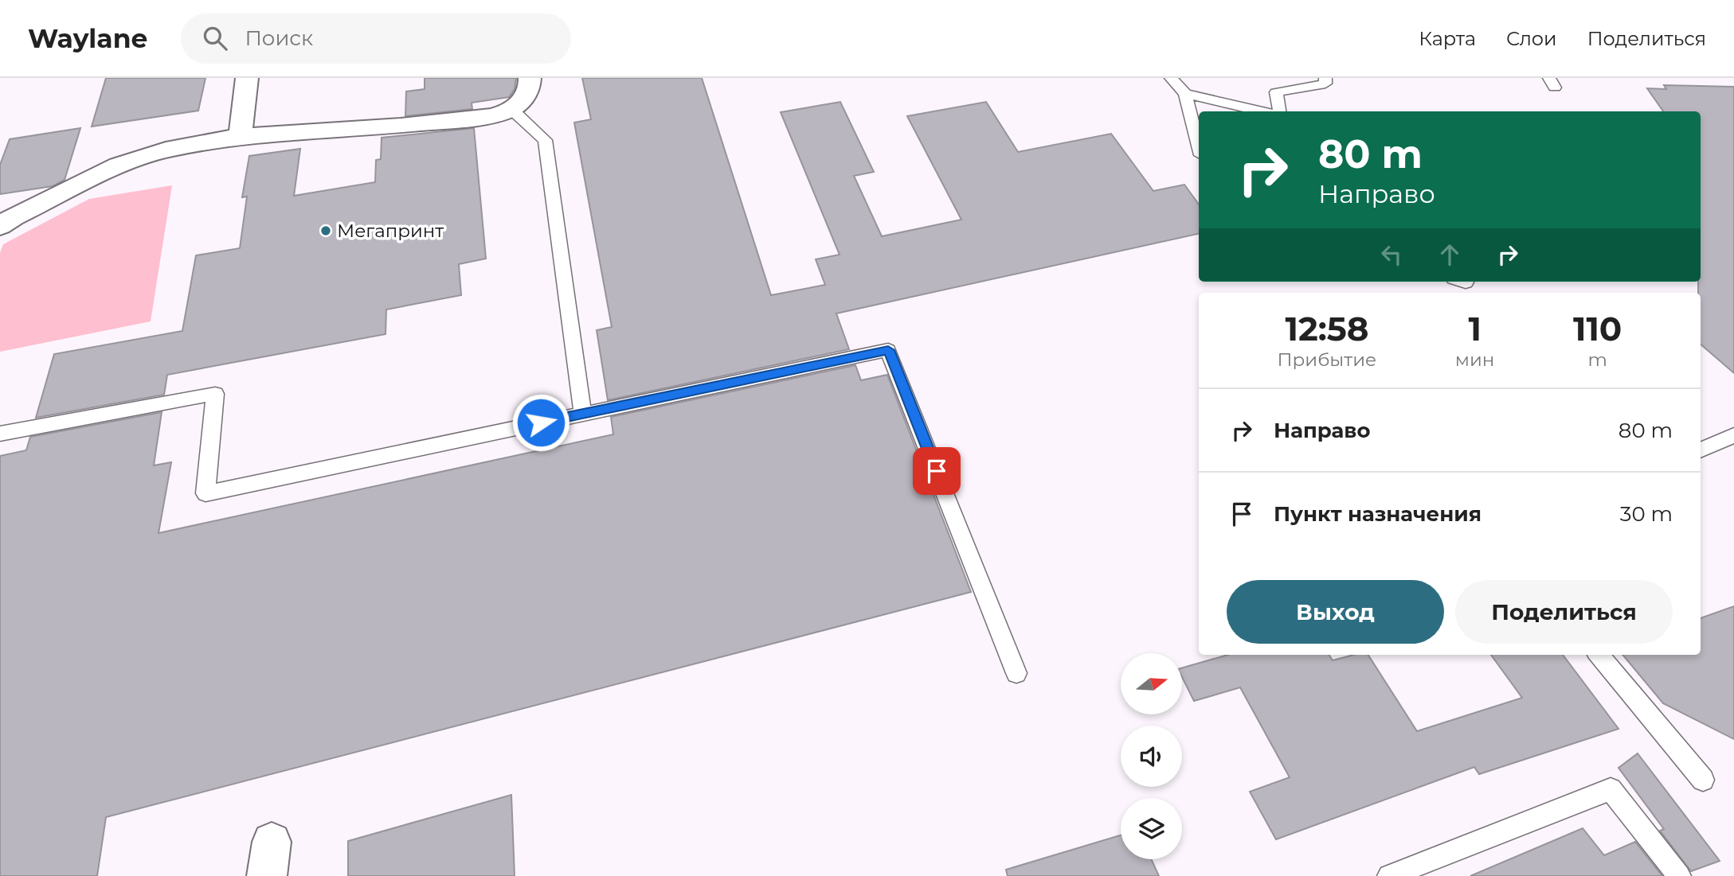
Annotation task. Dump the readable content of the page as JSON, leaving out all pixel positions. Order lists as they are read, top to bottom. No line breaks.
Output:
{"places":["Мегапринт"],"north":"right","page":{"header":"Waylane","search":"Поиск","nav":["Карта","Слои","Поделиться"],"turn":["80 m","Направо"],"eta":["12:58","Прибытие","1","мин","110","m"],"list":[{"name":"Направо","value":"80 m"},{"name":"Пункт назначения","value":"30 m"}],"buttons":["Выход","Поделиться"]}}
